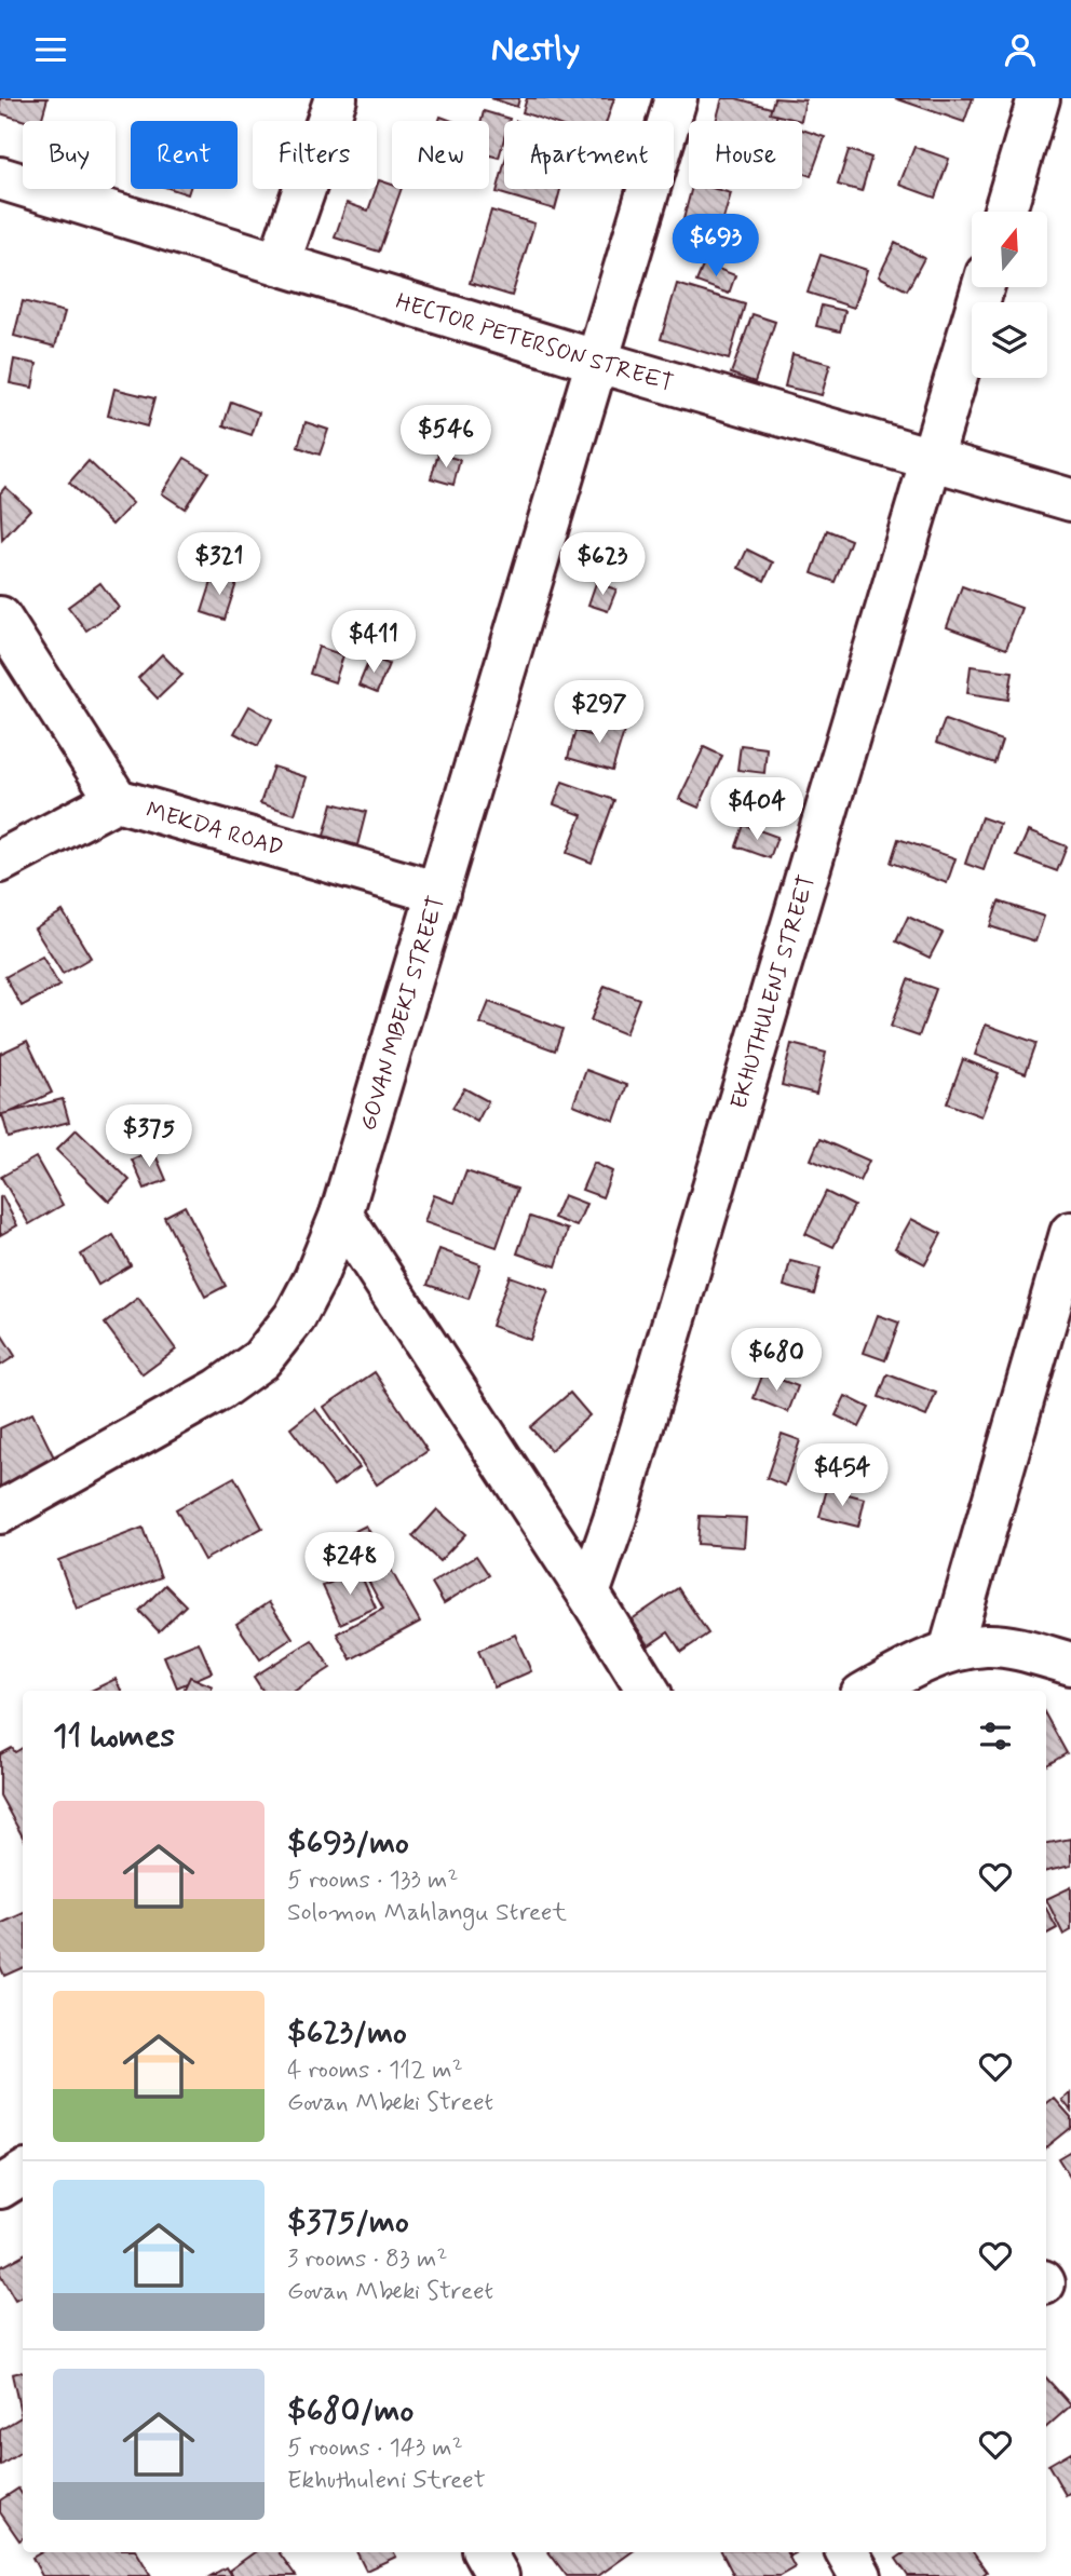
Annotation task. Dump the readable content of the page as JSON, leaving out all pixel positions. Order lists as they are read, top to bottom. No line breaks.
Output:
{"streets":{"street":["HECTOR PETERSON STREET","MEKDA ROAD","EKHUTHULENI STREET","GOVAN MBEKI STREET"]},"crossings":[["HECTOR PETERSON STREET","EKHUTHULENI STREET"],["HECTOR PETERSON STREET","GOVAN MBEKI STREET"],["MEKDA ROAD","GOVAN MBEKI STREET"]],"north":"top","page":{"header":"Nestly","chip":["Buy","Rent","Filters","New","Apartment","House"],"price":["$693","$546","$321","$623","$411","$297","$404","$375","$680","$454","$248"],"heading":"11 homes","list":[{"name":"$693/mo","note":"5 rooms · 133 m² · Solomon Mahlangu Street"},{"name":"$623/mo","note":"4 rooms · 112 m² · Govan Mbeki Street"},{"name":"$375/mo","note":"3 rooms · 83 m² · Govan Mbeki Street"},{"name":"$680/mo","note":"5 rooms · 143 m² · Ekhuthuleni Street"}]}}
